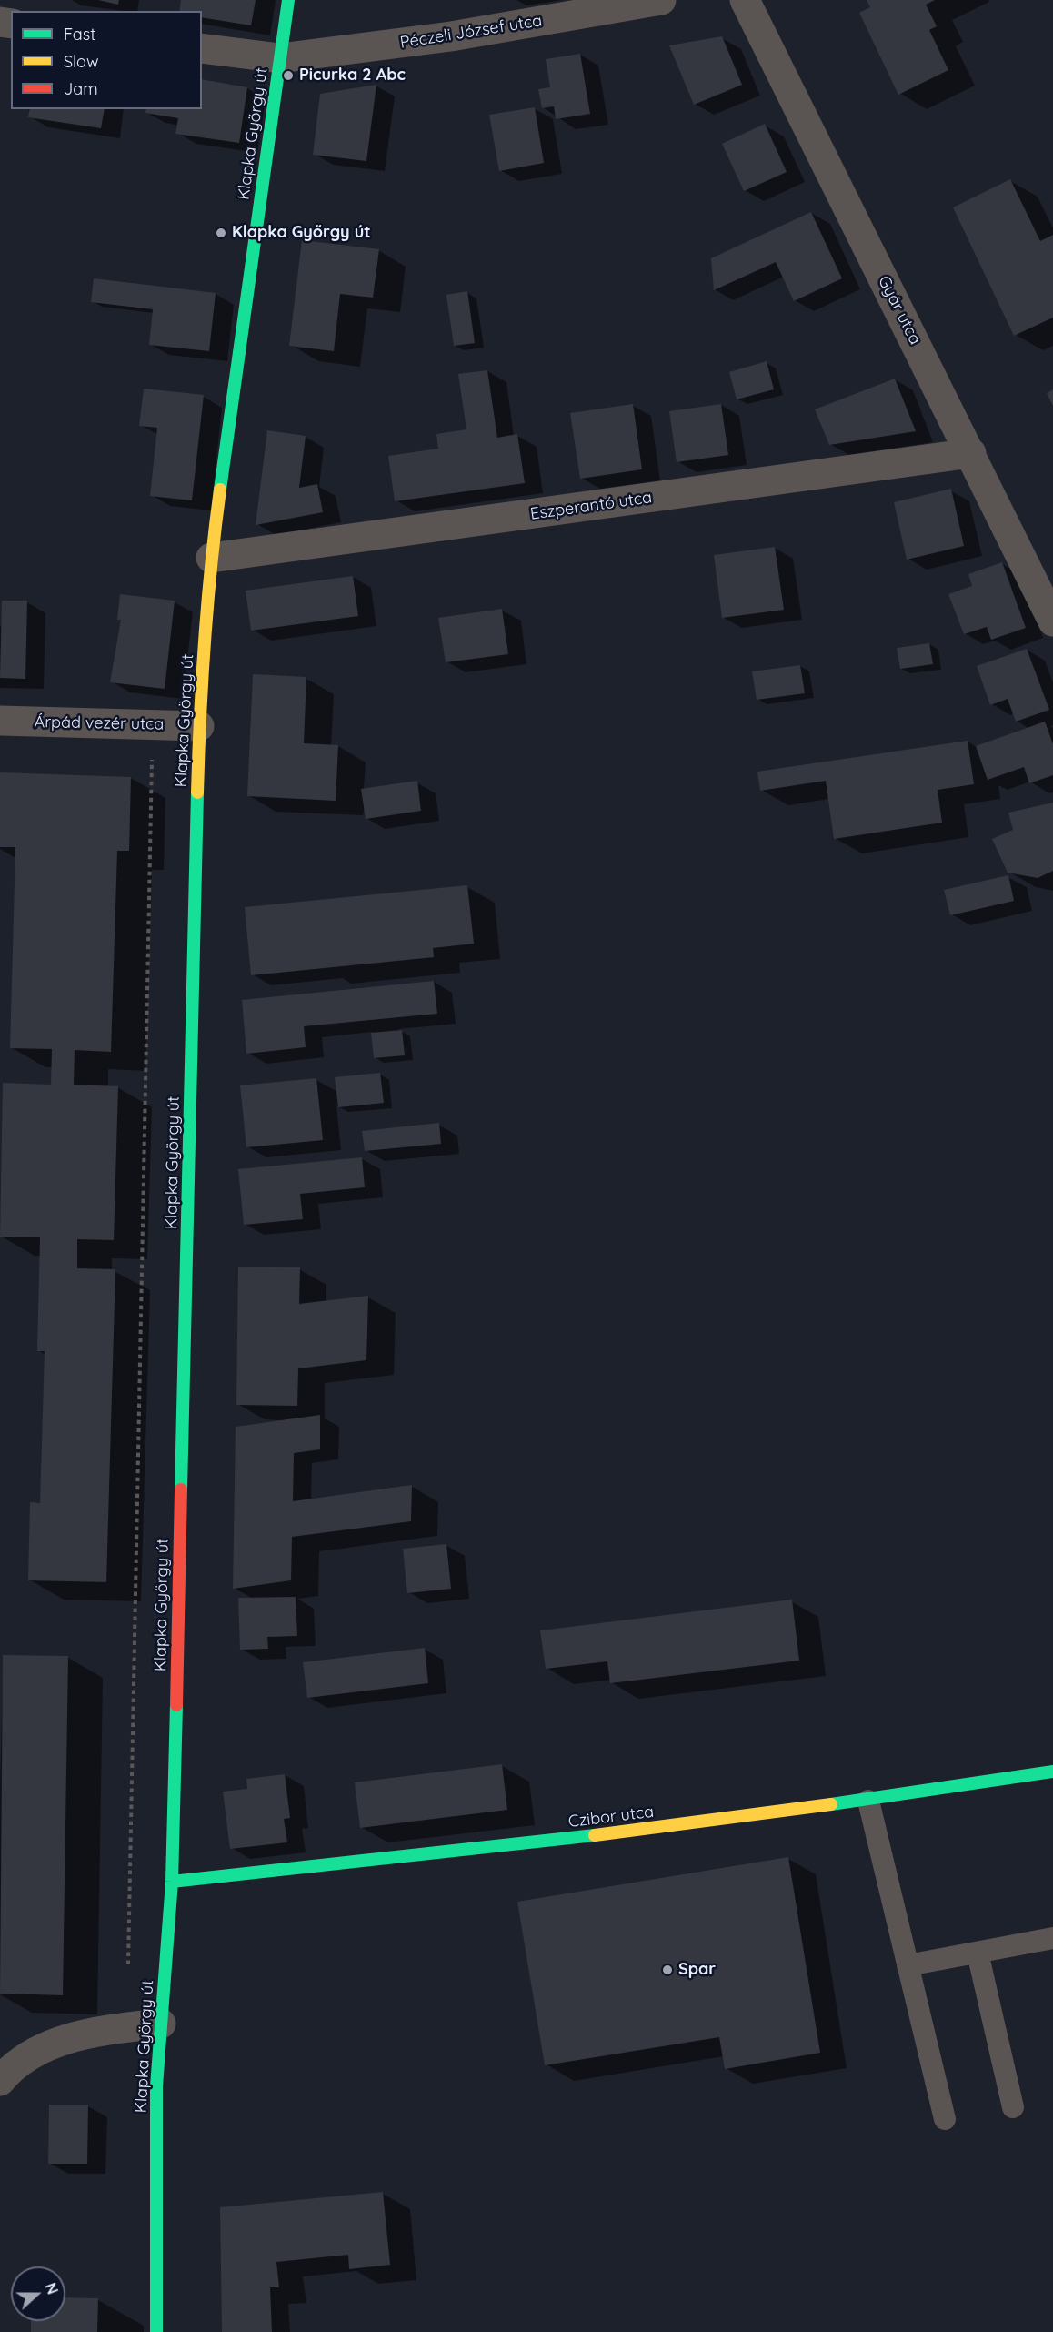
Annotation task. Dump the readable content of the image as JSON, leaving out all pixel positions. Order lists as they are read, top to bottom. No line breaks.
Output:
{"streets":{"main road":["Klapka György út","Czibor utca"],"street":["Péczeli József utca","Gyár utca","Eszperantó utca","Árpád vezér utca"]},"crossings":[["Péczeli József utca","Klapka György út"],["Klapka György út","Eszperantó utca"],["Klapka György út","Árpád vezér utca"],["Klapka György út","Czibor utca"],["Gyár utca","Eszperantó utca"]],"places":["Picurka 2 Abc","Klapka Győrgy út","Spar"],"legend":["Fast","Slow","Jam"],"north":"right"}
